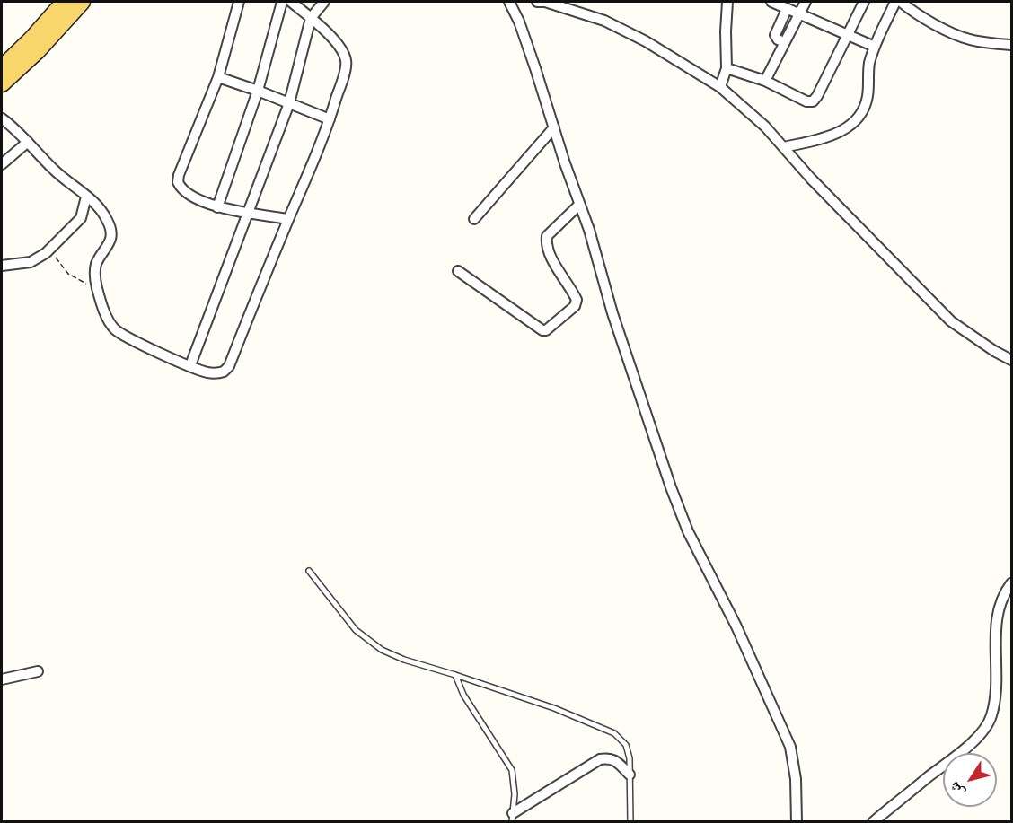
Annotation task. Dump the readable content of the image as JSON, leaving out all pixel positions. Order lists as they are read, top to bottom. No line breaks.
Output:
{"north":"bottom left"}
